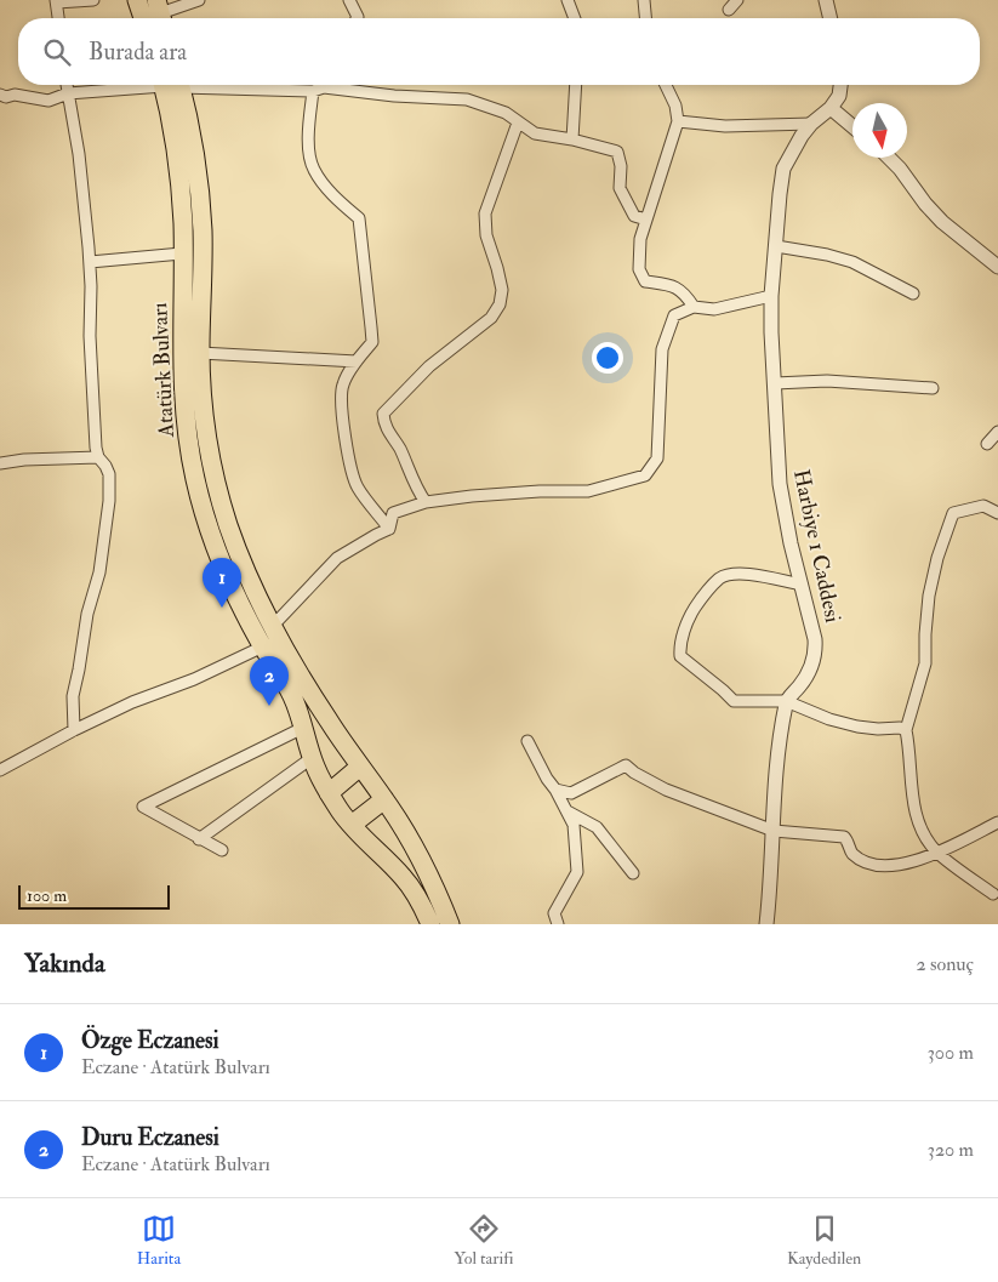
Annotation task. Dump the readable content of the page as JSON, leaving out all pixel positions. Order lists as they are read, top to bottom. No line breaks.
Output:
{"streets":{"highway":["Atatürk Bulvarı"],"street":["Harbiye 1 Caddesi"]},"scale_bar":"100 m","north":"bottom","page":{"search":"Burada ara","pins":["1","2"],"scale":"100 m","heading":["Yakında","2 sonuç"],"list":[{"mark":"1","name":"Özge Eczanesi","note":"Eczane · Atatürk Bulvarı","value":"300 m"},{"mark":"2","name":"Duru Eczanesi","note":"Eczane · Atatürk Bulvarı","value":"320 m"}],"nav":["Harita","Yol tarifi","Kaydedilen"]}}
